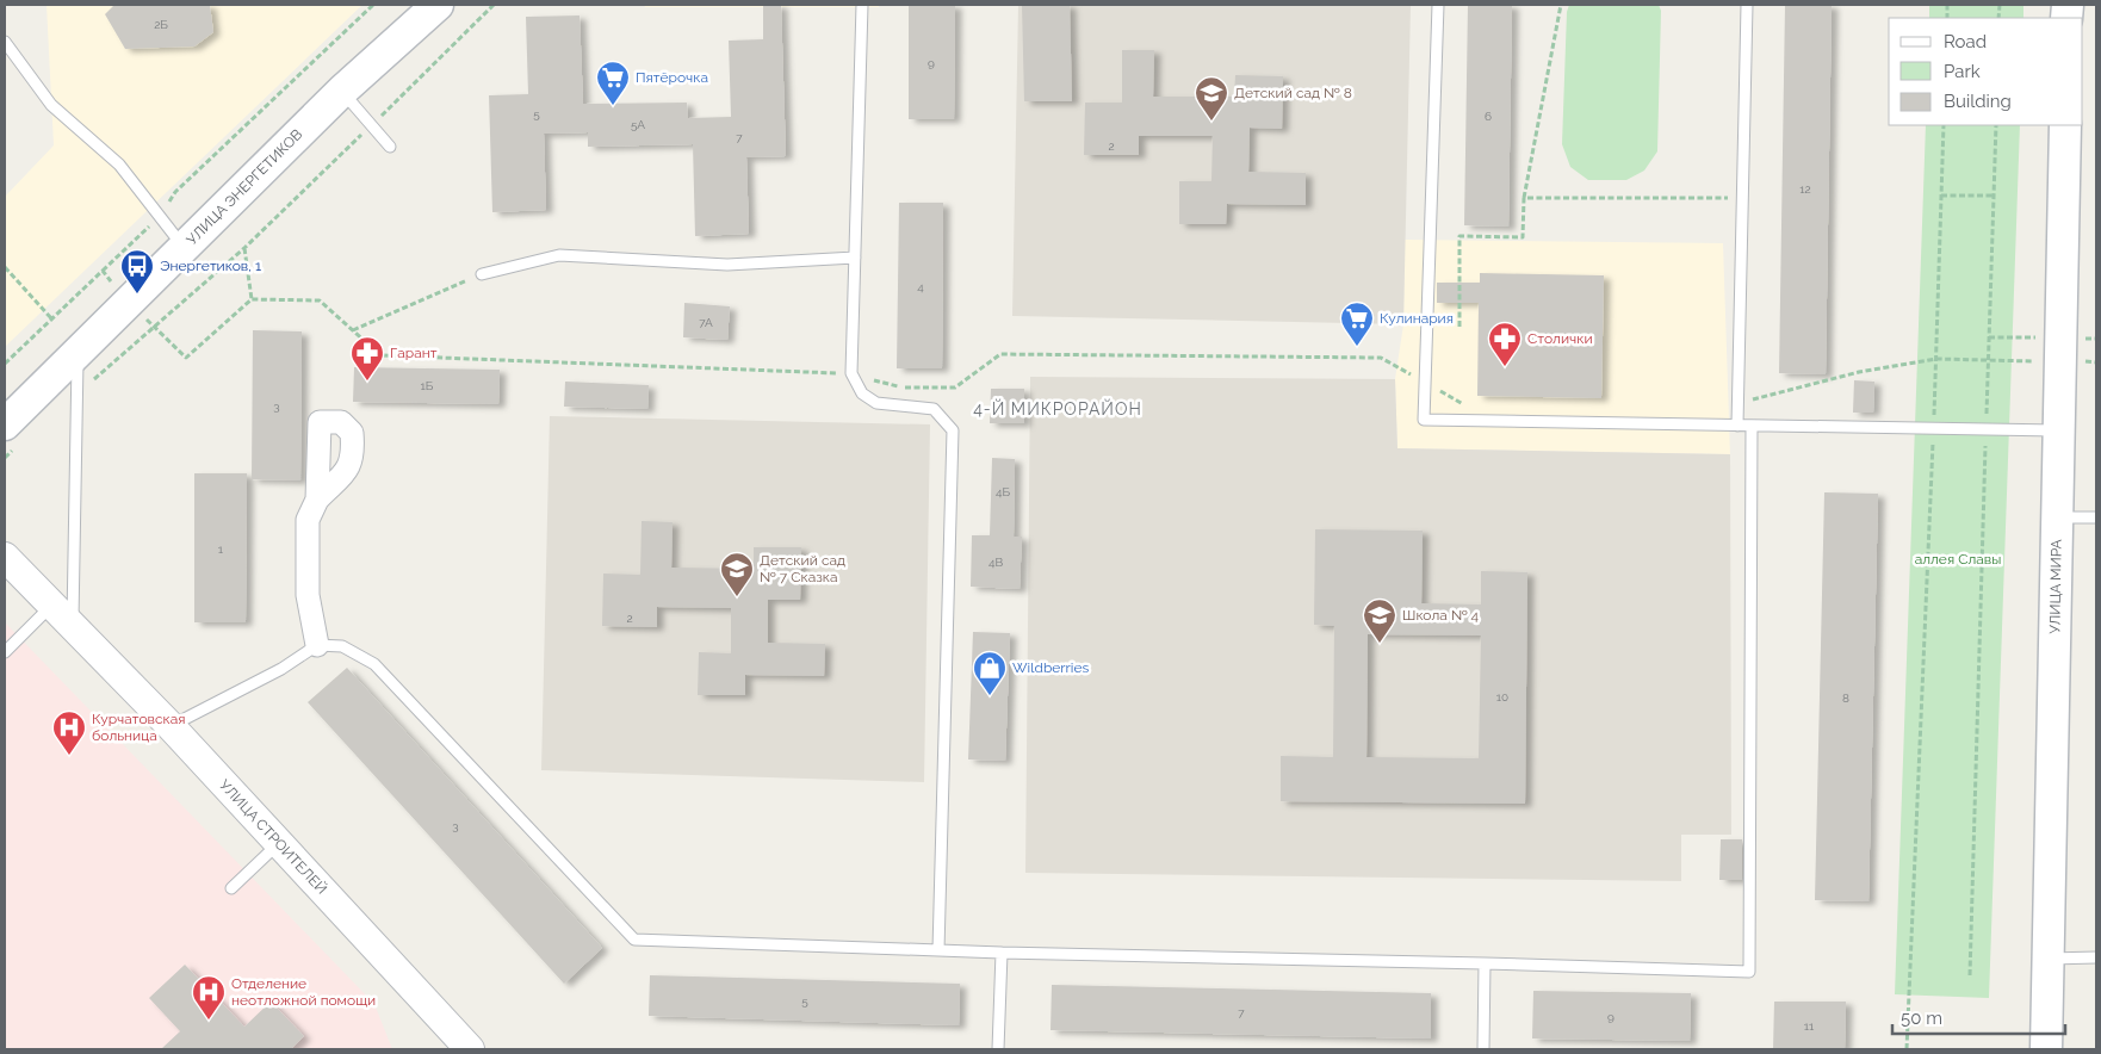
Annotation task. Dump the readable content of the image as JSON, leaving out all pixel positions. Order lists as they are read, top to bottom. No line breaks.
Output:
{"streets":{"main road":["УЛИЦА ЭНЕРГЕТИКОВ","УЛИЦА МИРА"],"street":["УЛИЦА СТРОИТЕЛЕЙ"]},"districts":["4-Й МИКРОРАЙОН"],"parks":["аллея Славы"],"places":{"supermarket":["Пятёрочка","Кулинария"],"school or university":["Детский сад № 8","Детский сад № 7 Сказка","Школа № 4"],"bus stop":["Энергетиков, 1"],"pharmacy":["Столички","Гарант"],"shop":["Wildberries"],"hospital":["Курчатовская больница","Отделение неотложной помощи"]},"house_numbers":["2Б","9","5","6","5А","7","2","12","4","7А","1Б","3","4Б","1","4В","2","10","8","3","5","7","9","11"],"legend":["Road","Park","Building"],"scale_bar":"50 m"}
